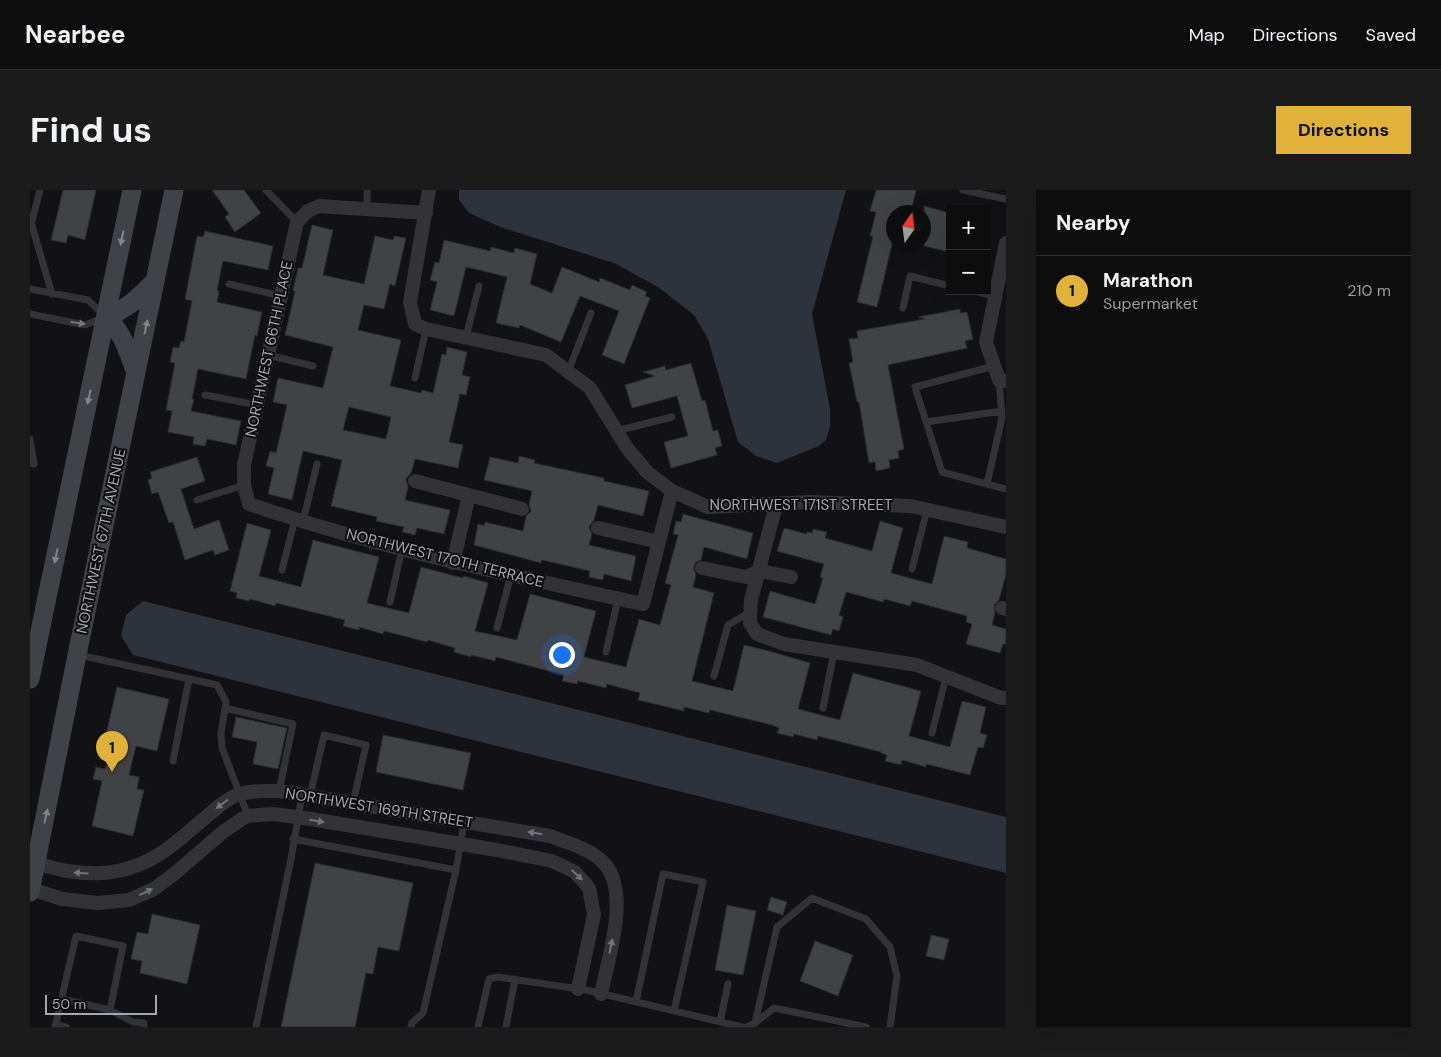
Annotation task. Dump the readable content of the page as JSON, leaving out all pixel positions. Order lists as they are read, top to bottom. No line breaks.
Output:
{"streets":{"main road":["NORTHWEST 67TH AVENUE"],"street":["NORTHWEST 66TH PLACE","NORTHWEST 171ST STREET","NORTHWEST 17OTH TERRACE","NORTHWEST 169TH STREET"]},"crossings":[["NORTHWEST 66TH PLACE","NORTHWEST 17OTH TERRACE"],["NORTHWEST 67TH AVENUE","NORTHWEST 169TH STREET"]],"scale_bar":"50 m","north":"top","page":{"header":"Nearbee","nav":["Map","Directions","Saved"],"buttons":"Directions","title":"Find us","heading":"Nearby","map_buttons":["+","−"],"list":[{"mark":"1","name":"Marathon","note":"Supermarket","value":"210 m"}],"pins":"1","scale":"50 m"}}
